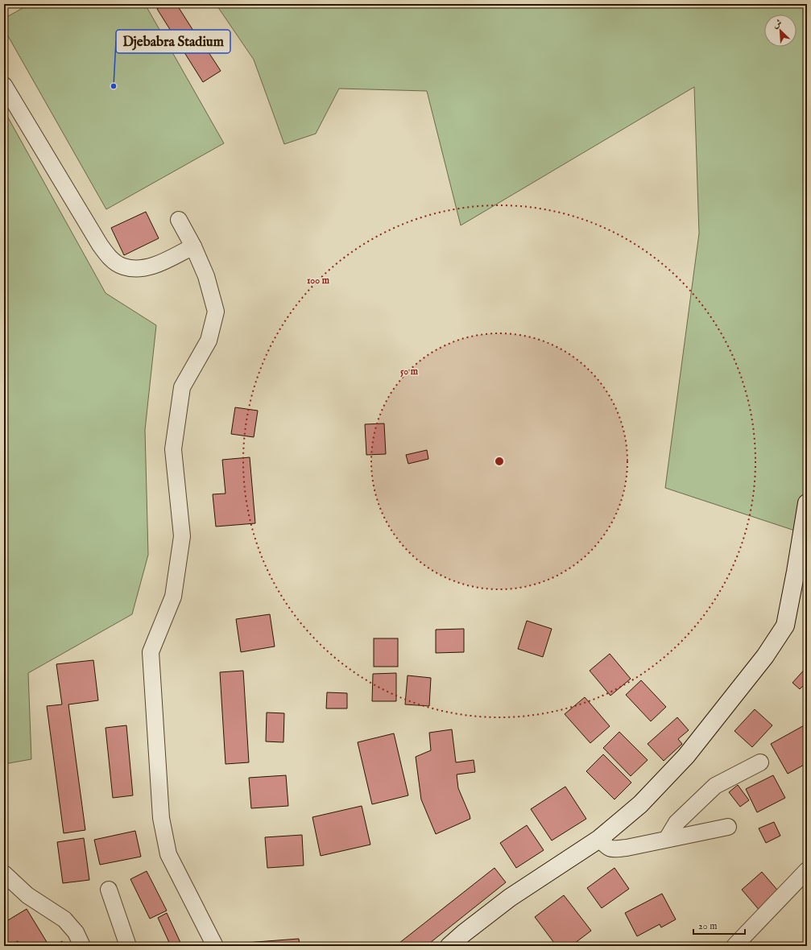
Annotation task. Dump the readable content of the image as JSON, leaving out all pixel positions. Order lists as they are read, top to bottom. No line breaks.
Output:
{"places":["Djebabra Stadium"],"scale_bar":"20 m","north":"top left","rings":["100 m","50 m"]}
